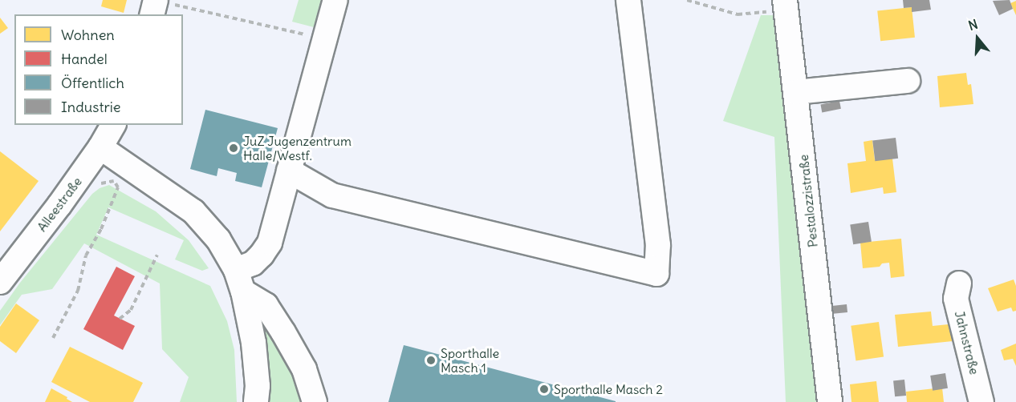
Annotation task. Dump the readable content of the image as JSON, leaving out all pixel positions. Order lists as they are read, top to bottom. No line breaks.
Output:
{"streets":{"street":["Pestalozzistraße","Alleestraße","Jahnstraße"]},"places":["JuZ Jugenzentrum Halle/Westf.","Sporthalle Masch 1","Sporthalle Masch 2"],"legend":["Wohnen","Handel","Öffentlich","Industrie"],"north":"top"}
